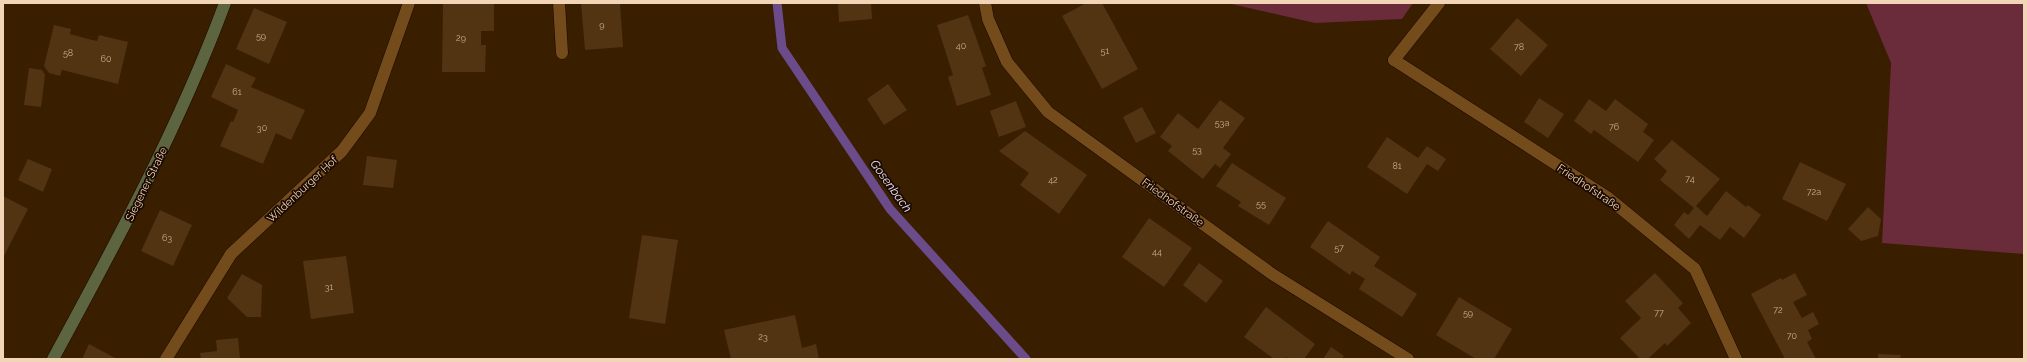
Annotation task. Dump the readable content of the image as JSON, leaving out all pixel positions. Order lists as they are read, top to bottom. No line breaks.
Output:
{"streets":{"main road":["Siegener Straße"],"street":["Friedhofstraße","Wildenburger Hof"]},"water":["Gosenbach"],"house_numbers":["9","59","29","40","78","51","58","60","61","53a","76","30","53","81","74","42","72a","55","63","57","44","31","72","59","77","70","23"]}
